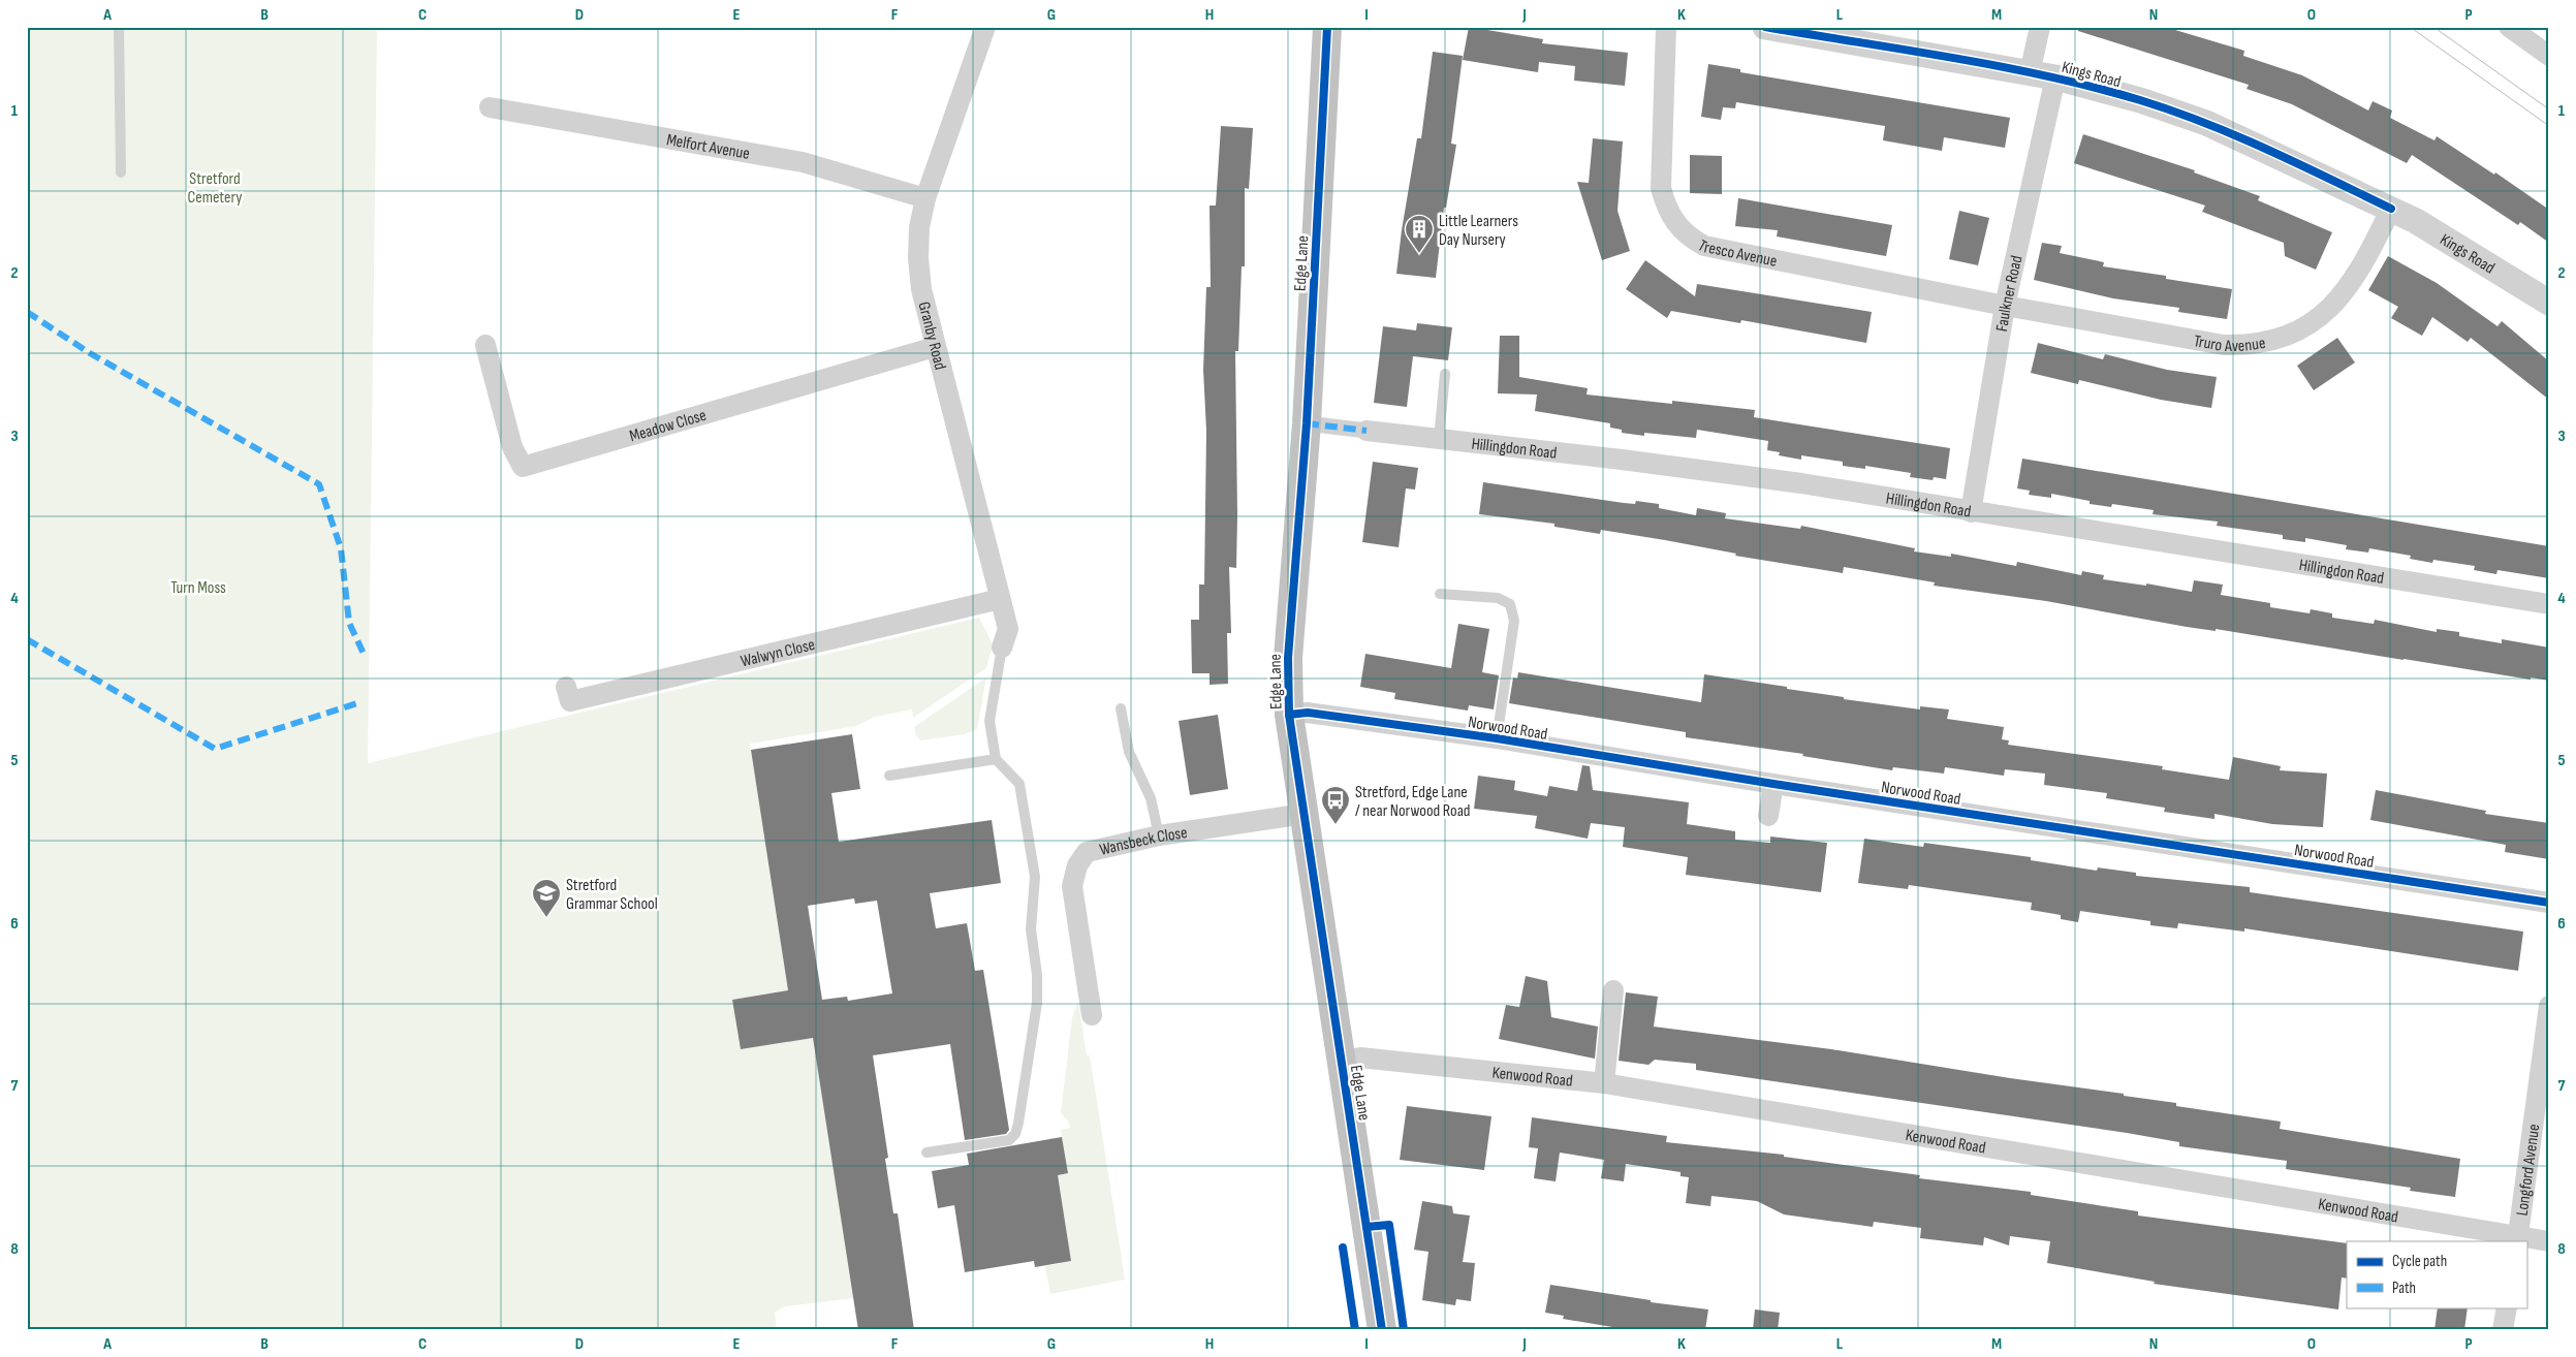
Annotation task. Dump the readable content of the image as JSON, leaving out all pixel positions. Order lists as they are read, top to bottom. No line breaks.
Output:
{"streets":{"highway":["Edge Lane"],"street":["Kings Road","Melfort Avenue","Tresco Avenue","Faulkner Road","Granby Road","Truro Avenue","Meadow Close","Hillingdon Road","Walwyn Close","Norwood Road","Wansbeck Close","Kenwood Road","Longford Avenue"]},"crossings":[["Kings Road","Faulkner Road"],["Kings Road","Truro Avenue"],["Melfort Avenue","Granby Road"],["Tresco Avenue","Faulkner Road"],["Tresco Avenue","Truro Avenue"],["Edge Lane","Hillingdon Road"],["Edge Lane","Norwood Road"],["Edge Lane","Wansbeck Close"],["Edge Lane","Kenwood Road"],["Faulkner Road","Truro Avenue"],["Faulkner Road","Hillingdon Road"],["Granby Road","Meadow Close"],["Granby Road","Walwyn Close"],["Kenwood Road","Longford Avenue"]],"parks":["Stretford Cemetery","Turn Moss"],"places":{"building":["Little Learners Day Nursery"],"bus stop":["Stretford, Edge Lane / near Norwood Road"],"school or university":["Stretford Grammar School"]},"legend":["Cycle path","Path"],"grid":{"columns":["A","B","C","D","E","F","G","H","I","J","K","L","M","N","O","P"],"rows":["1","2","3","4","5","6","7","8"]}}
